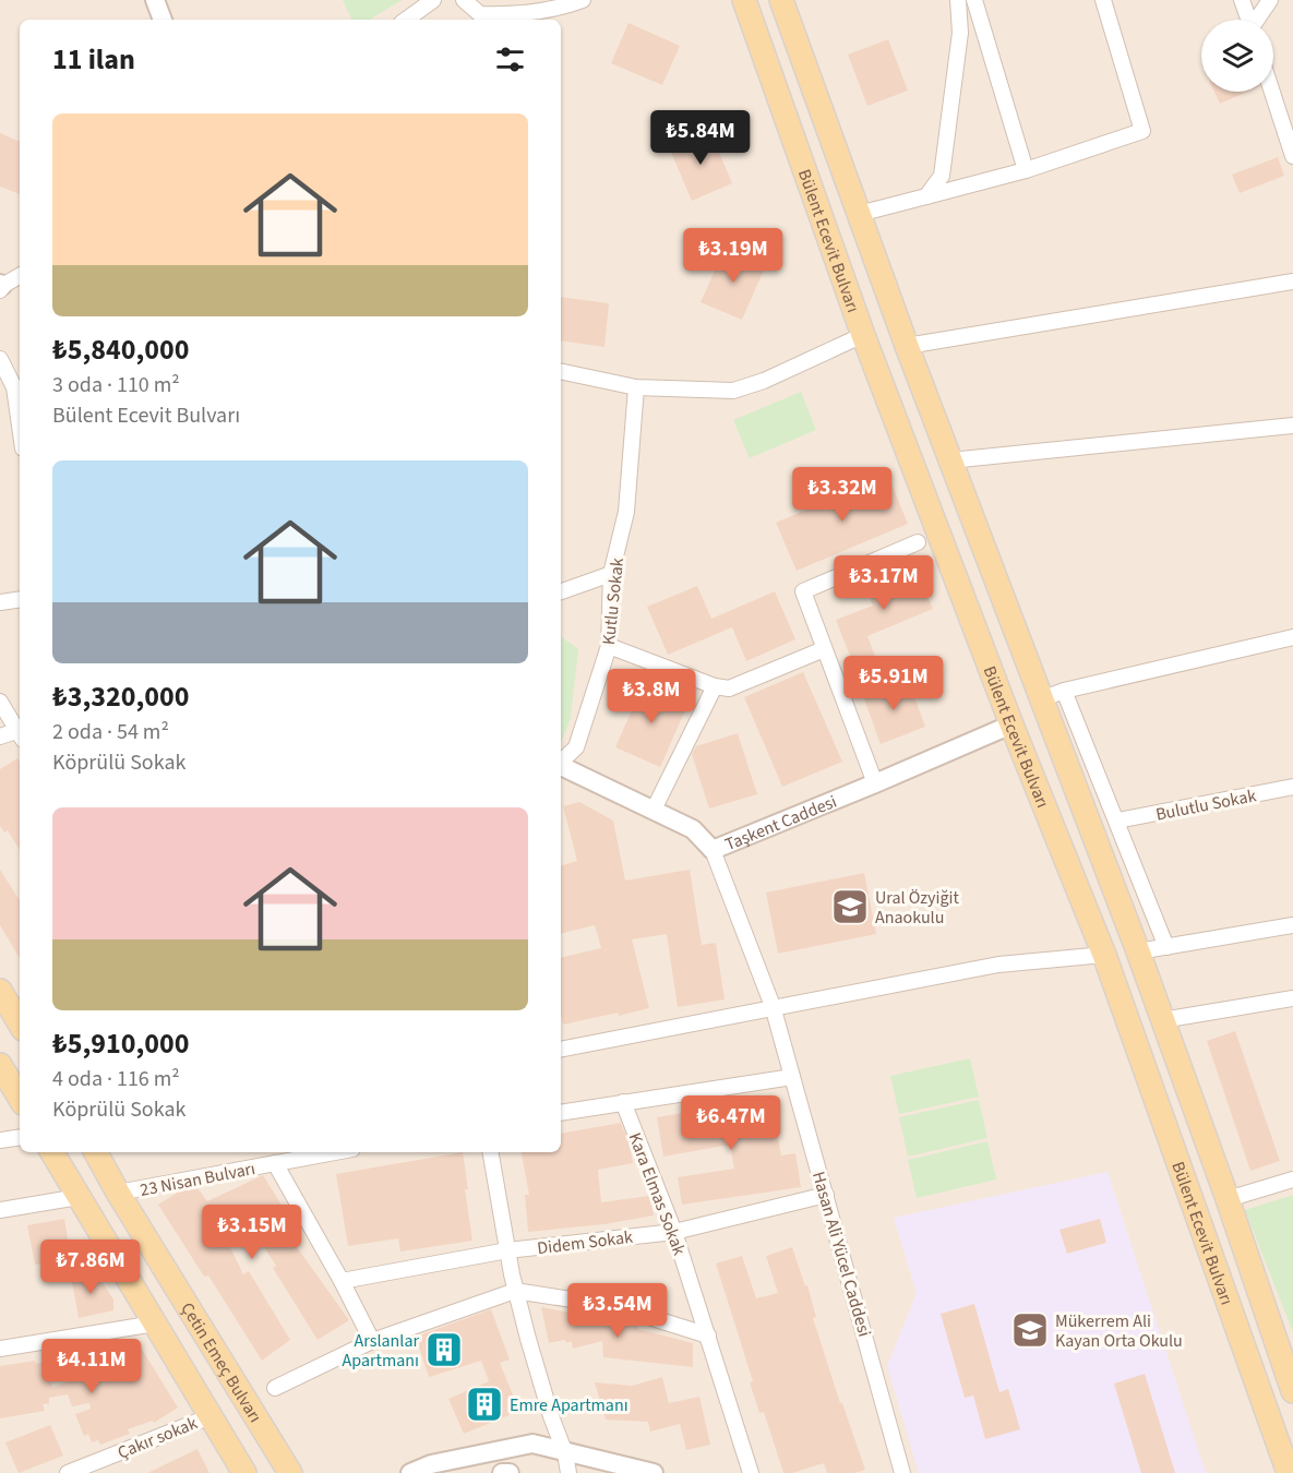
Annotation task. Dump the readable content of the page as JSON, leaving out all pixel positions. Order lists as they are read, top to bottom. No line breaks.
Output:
{"streets":{"main road":["Bülent Ecevit Bulvarı","Çetin Emeç Bulvarı"],"street":["Kutlu Sokak","Bulutlu Sokak","Taşkent Caddesi","23 Nisan Bulvarı","Kara Elmas Sokak","Didem Sokak","Hasan Ali Yücel Caddesi","Çakır sokak"]},"crossings":[["Bülent Ecevit Bulvarı","Taşkent Caddesi"],["Taşkent Caddesi","Hasan Ali Yücel Caddesi"],["23 Nisan Bulvarı","Çetin Emeç Bulvarı"],["Kara Elmas Sokak","Didem Sokak"],["Didem Sokak","Hasan Ali Yücel Caddesi"],["Çetin Emeç Bulvarı","Çakır sokak"]],"places":{"school or university":["Ural Özyiğit Anaokulu","Mükerrem Ali Kayan Orta Okulu"],"building":["Arslanlar Apartmanı","Emre Apartmanı"]},"page":{"heading":"11 ilan","list":[{"name":"₺5,840,000","note":"3 oda · 110 m² · Bülent Ecevit Bulvarı"},{"name":"₺3,320,000","note":"2 oda · 54 m² · Köprülü Sokak"},{"name":"₺5,910,000","note":"4 oda · 116 m² · Köprülü Sokak"}],"price":["₺5.84M","₺3.19M","₺3.32M","₺3.17M","₺5.91M","₺3.8M","₺6.47M","₺3.15M","₺7.86M","₺3.54M","₺4.11M"]}}
